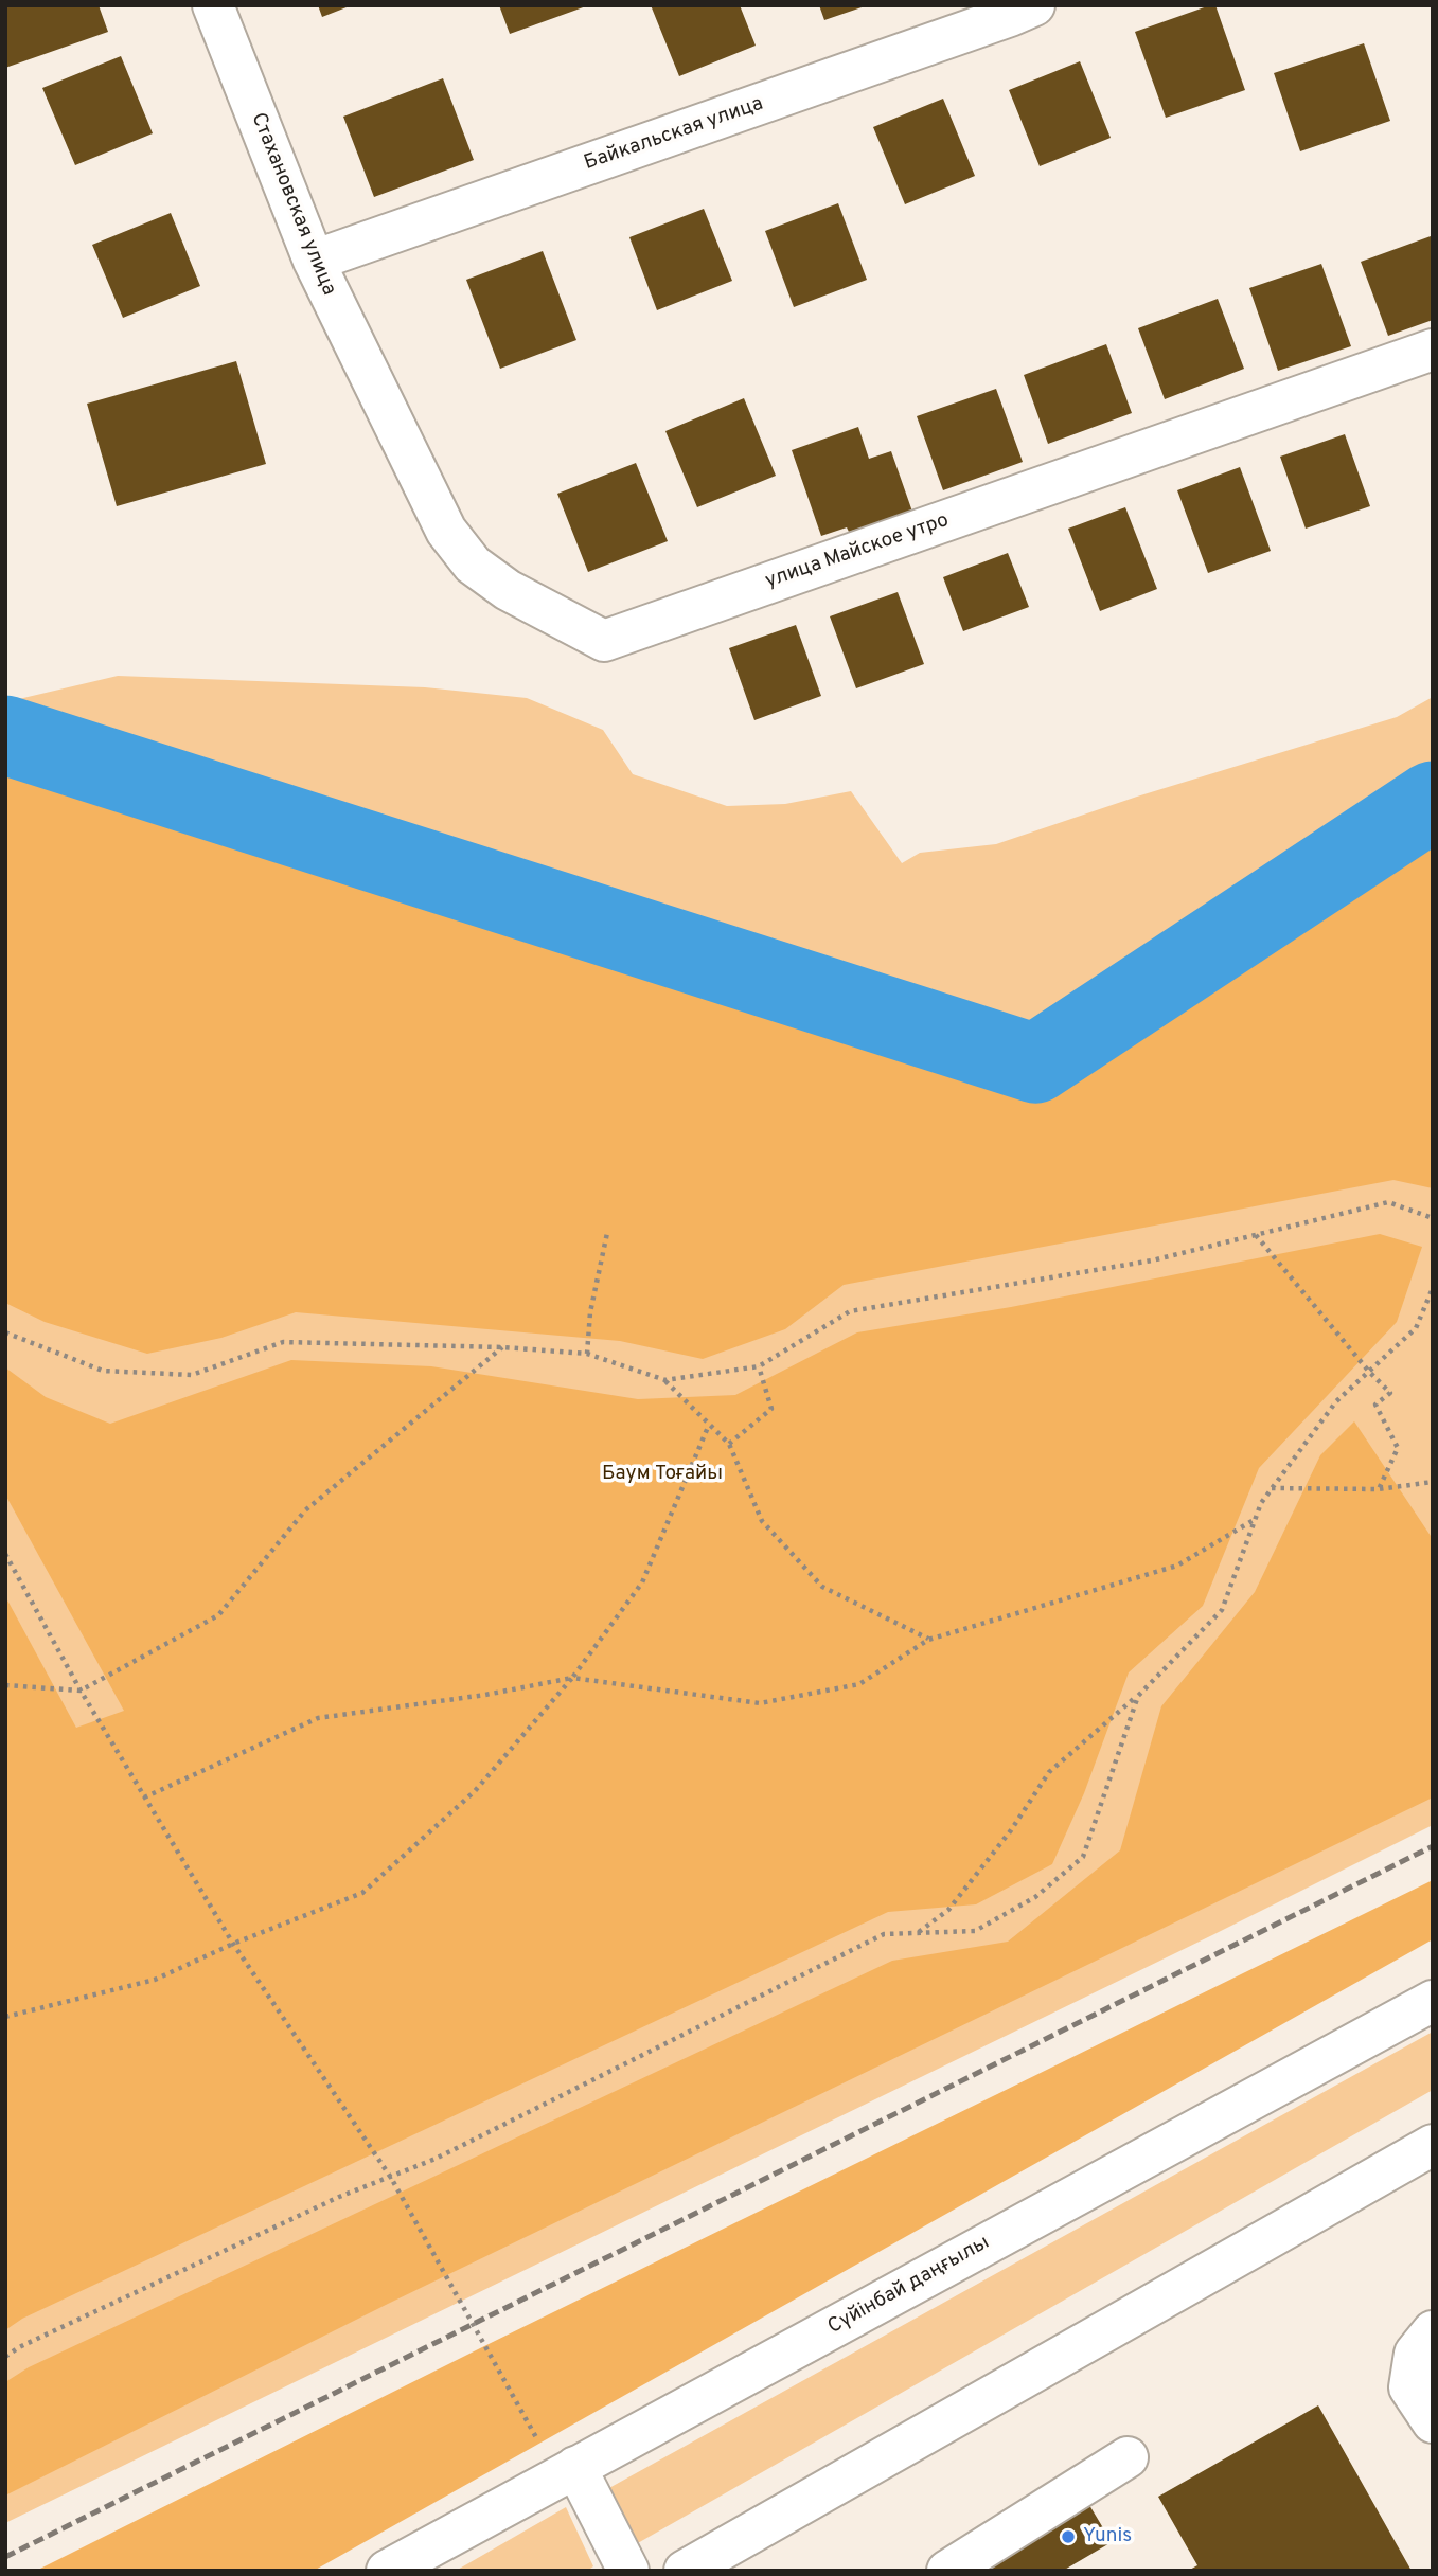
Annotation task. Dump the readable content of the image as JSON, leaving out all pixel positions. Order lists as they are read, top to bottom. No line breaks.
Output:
{"streets":{"street":["Байкальская улица","Стахановская улица","улица Майское утро","Сүйінбай даңғылы"]},"crossings":[["Байкальская улица","Стахановская улица"],["Стахановская улица","улица Майское утро"]],"parks":["Баум Тоғайы"],"places":["Yunis"]}
